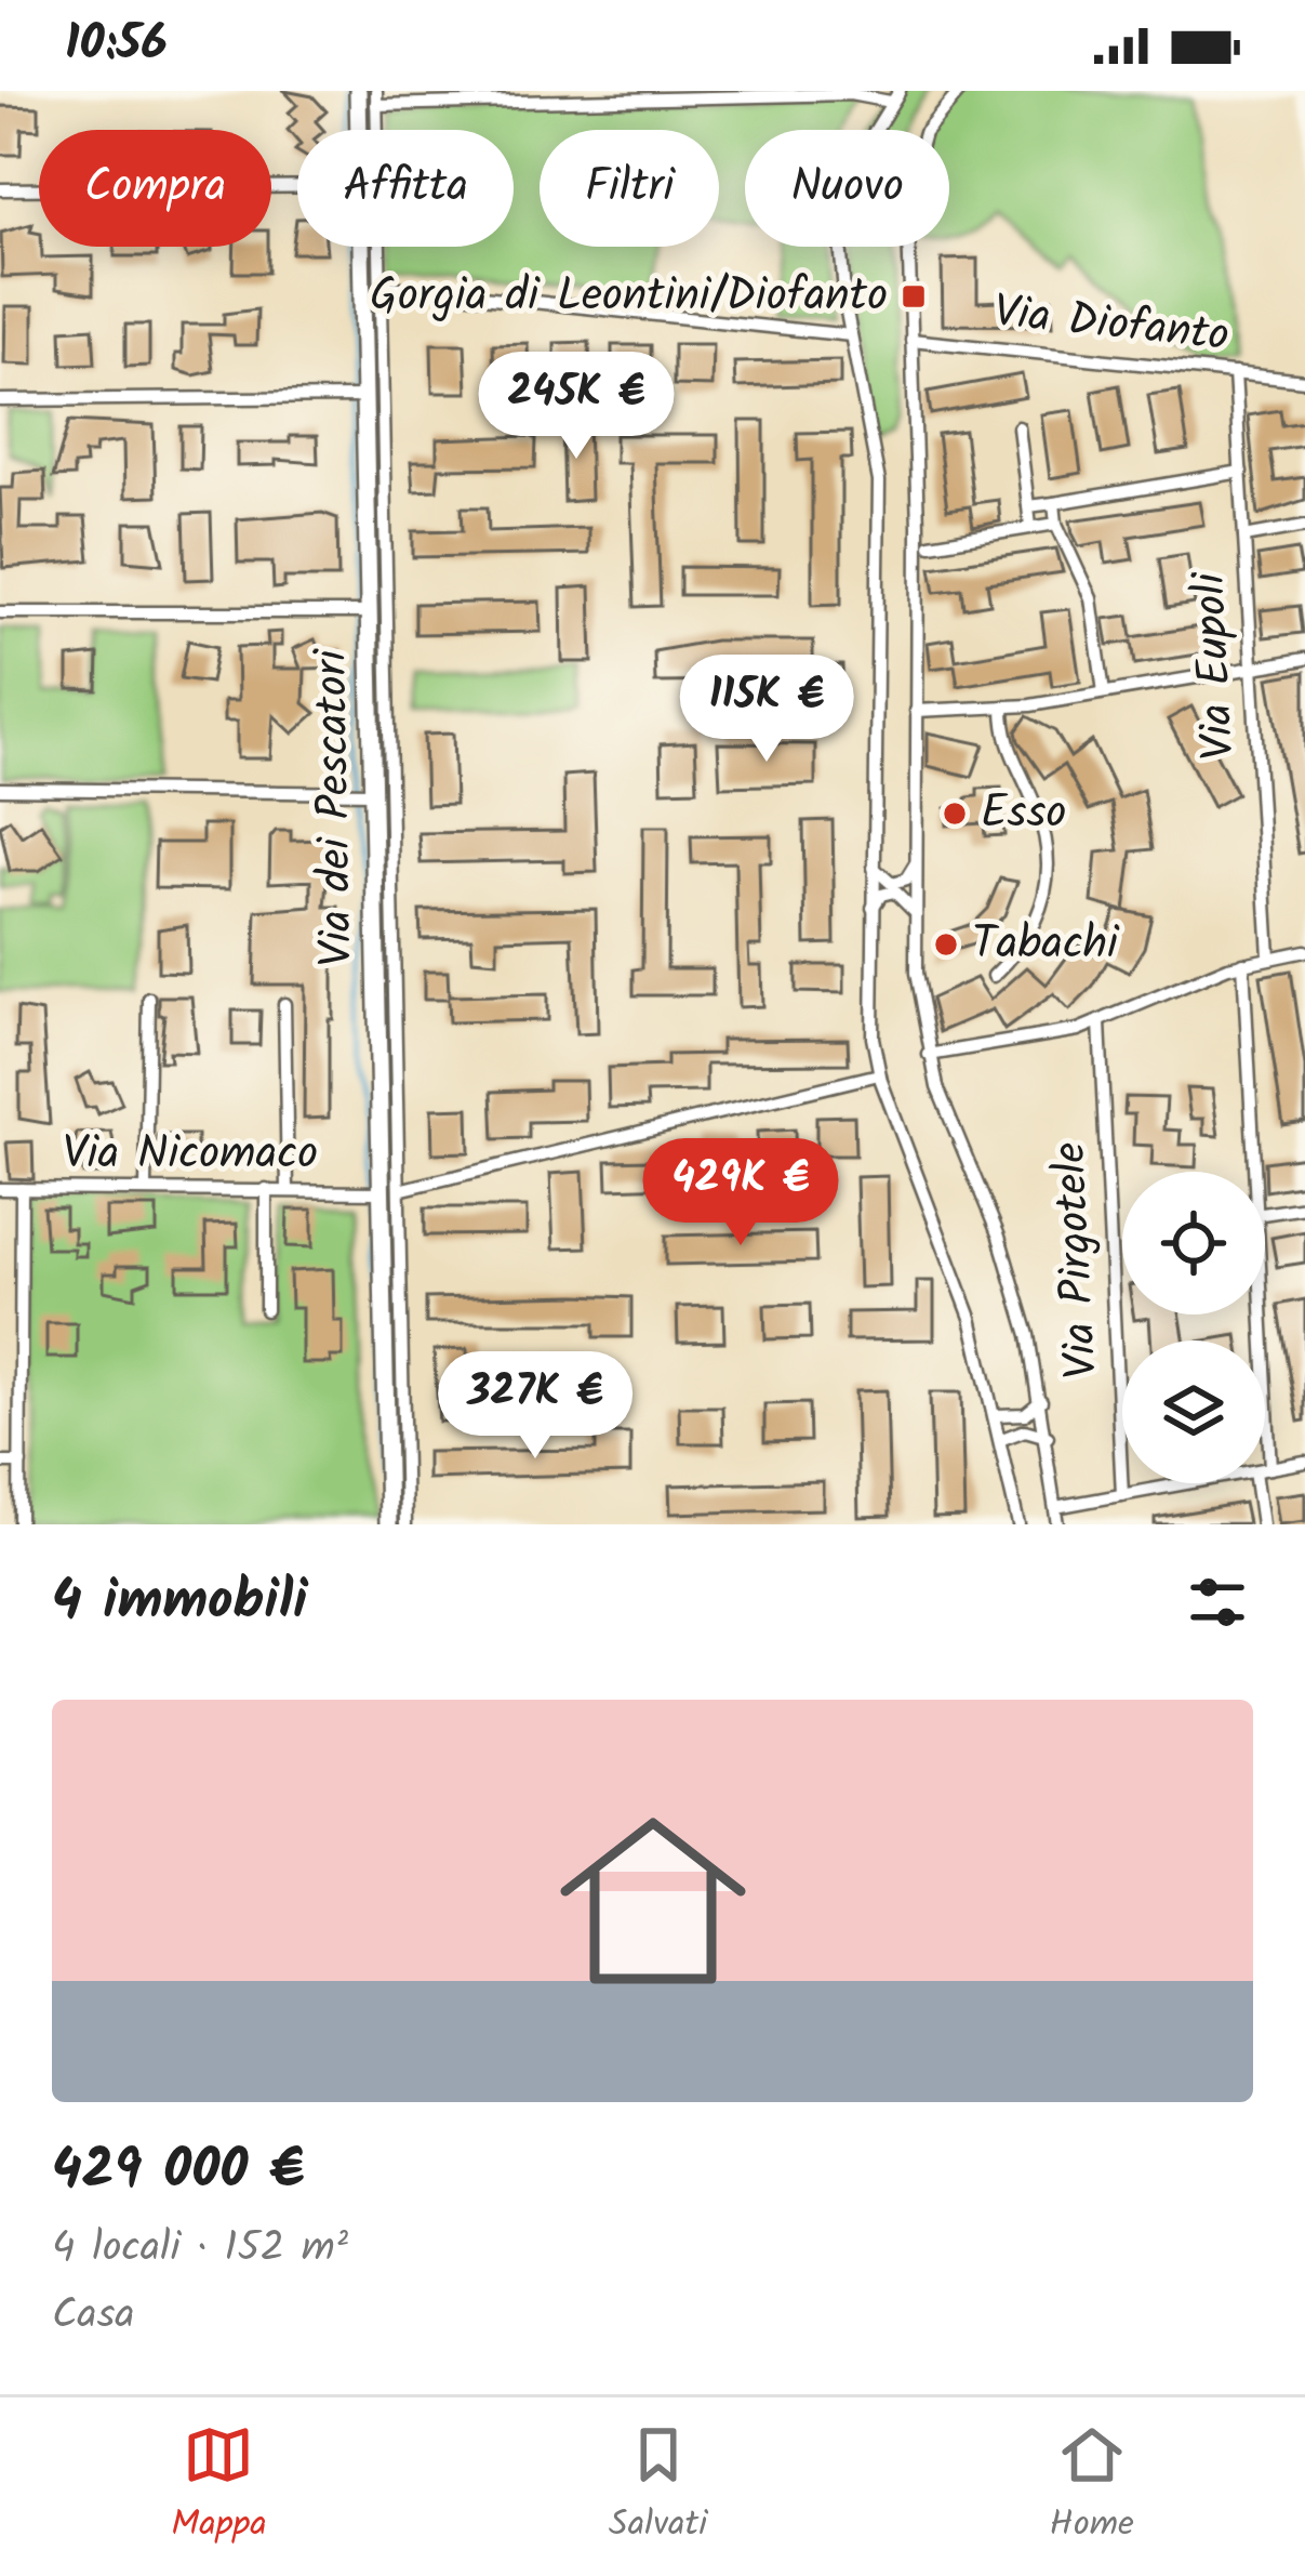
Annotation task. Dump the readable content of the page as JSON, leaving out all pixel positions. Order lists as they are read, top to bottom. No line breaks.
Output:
{"streets":{"street":["Via Diofanto","Via Eupoli","Via dei Pescatori","Via Nicomaco","Via Pirgotele"]},"crossings":[["Via Diofanto","Via Eupoli"],["Via dei Pescatori","Via Nicomaco"]],"places":{"transit":["Gorgia di Leontini/Diofanto"],"other":["Esso","Tabachi"]},"page":{"status":"10:56","chip":["Compra","Affitta","Filtri","Nuovo"],"price":["245K €","115K €","429K €","327K €"],"heading":"4 immobili","list":[{"name":"429 000 €","note":"4 locali · 152 m² · Casa"}],"tabs":["Mappa","Salvati","Home"]}}
